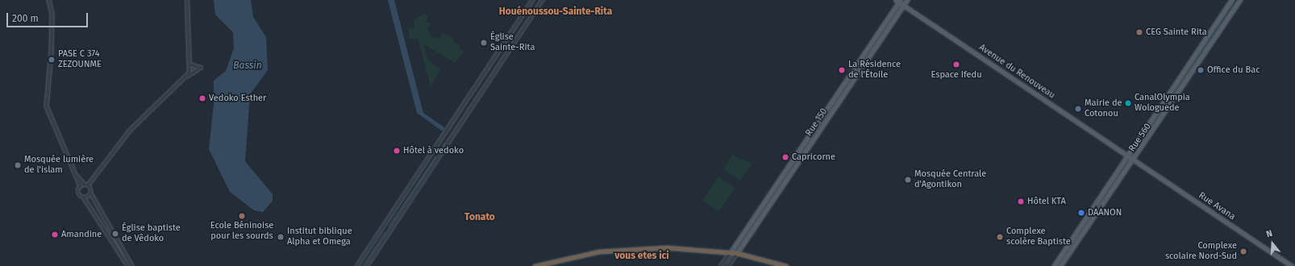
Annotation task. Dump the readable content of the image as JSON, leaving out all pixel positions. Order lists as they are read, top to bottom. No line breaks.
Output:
{"streets":{"main road":["Avenue du Renouveau","Rue 150","Rue 560","Rue Avana"]},"crossings":[["Avenue du Renouveau","Rue 150"],["Avenue du Renouveau","Rue 560"],["Avenue du Renouveau","Rue Avana"],["Rue 560","Rue Avana"]],"districts":["Houénoussou-Sainte-Rita","Tonato","vous etes ici"],"water":["Bassin"],"places":["CEG Sainte Rita","Église Sainte-Rita","PASE C 374 ZEZOUNME","Espace Ifedu","La Résidence de l'Étoile","Office du Bac","Vedoko Esther","CanalOlympia Wologuede","Mairie de Cotonou","Hôtel à vedoko","Capricorne","Mosquée lumière de l'islam","Mosquée Centrale d'Agontikon","Hôtel KTA","DAANON","Ecole Béninoise pour les sourds","Église baptiste de Vêdoko","Amandine","Institut biblique Alpha et Omega","Complexe scolère Baptiste","Complexe scolaire Nord-Sud"],"scale_bar":"200 m","north":"top"}
